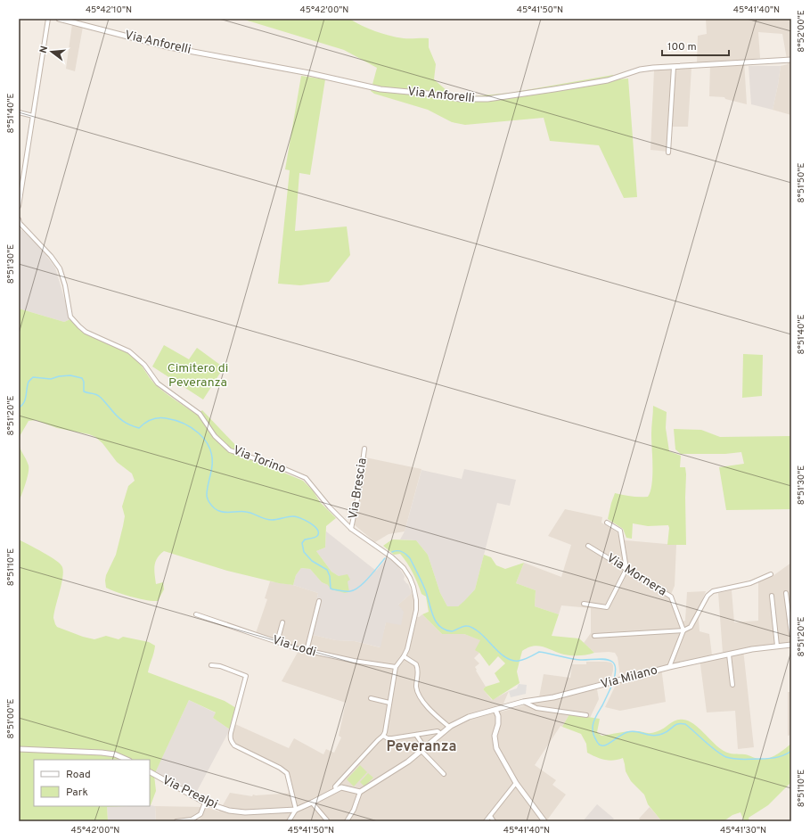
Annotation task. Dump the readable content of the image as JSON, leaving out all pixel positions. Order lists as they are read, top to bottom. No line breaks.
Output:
{"streets":{"street":["Via Anforelli","Via Torino","Via Brescia","Via Mornera","Via Lodi","Via Milano","Via Prealpi"]},"crossings":[["Via Torino","Via Brescia"]],"districts":["Peveranza"],"parks":["Cimitero di Peveranza"],"legend":["Road","Park"],"scale_bar":"100 m","north":"left","coordinates":["45°42'10\"N","45°42'00\"N","45°41'50\"N","45°41'40\"N","8°52'00\"E","8°51'40\"E","8°51'50\"E","8°51'30\"E","8°51'20\"E","8°51'10\"E","8°51'00\"E","45°41'30\"N"]}
